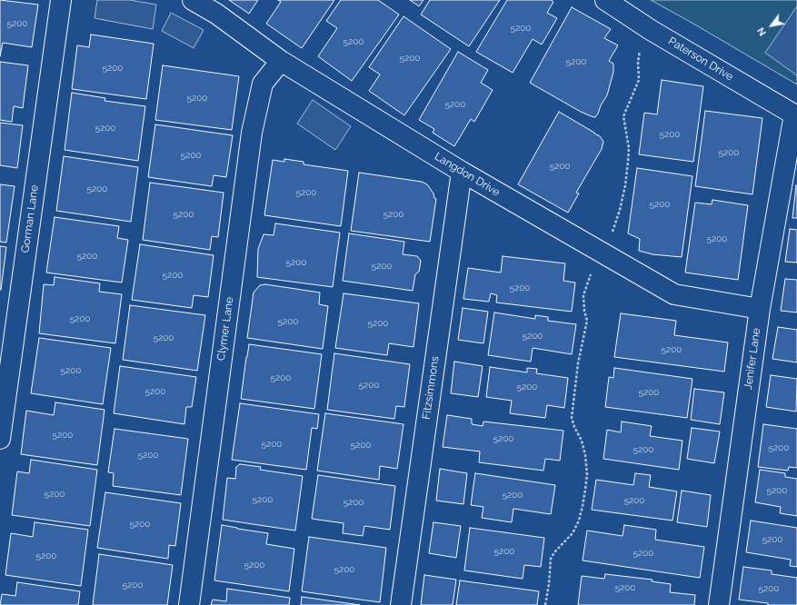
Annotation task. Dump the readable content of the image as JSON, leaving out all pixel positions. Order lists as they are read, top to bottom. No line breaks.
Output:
{"streets":{"street":["Paterson Drive","Langdon Drive","Gorman Lane","Clymer Lane","Jenifer Lane","Fitzsimmons"]},"crossings":[["Paterson Drive","Jenifer Lane"],["Langdon Drive","Clymer Lane"],["Langdon Drive","Jenifer Lane"],["Langdon Drive","Fitzsimmons"]],"house_numbers":["5200","5200","5200","5200","5200","5200","5200","5200","5200","5200","5200","5200","5200","5200","5200","5200","5200","5200","5200","5200","5200","5200","5200","5200","5200","5200","5200","5200","5200","5200","5200","5200","5200","5200","5200","5200","5200","5200","5200","5200","5200","5200","5200","5200","5200","5200","5200","5200","5200","5200","5200","5200","5200","5200","5200","5200","5200","5200","5200"],"north":"bottom left"}
